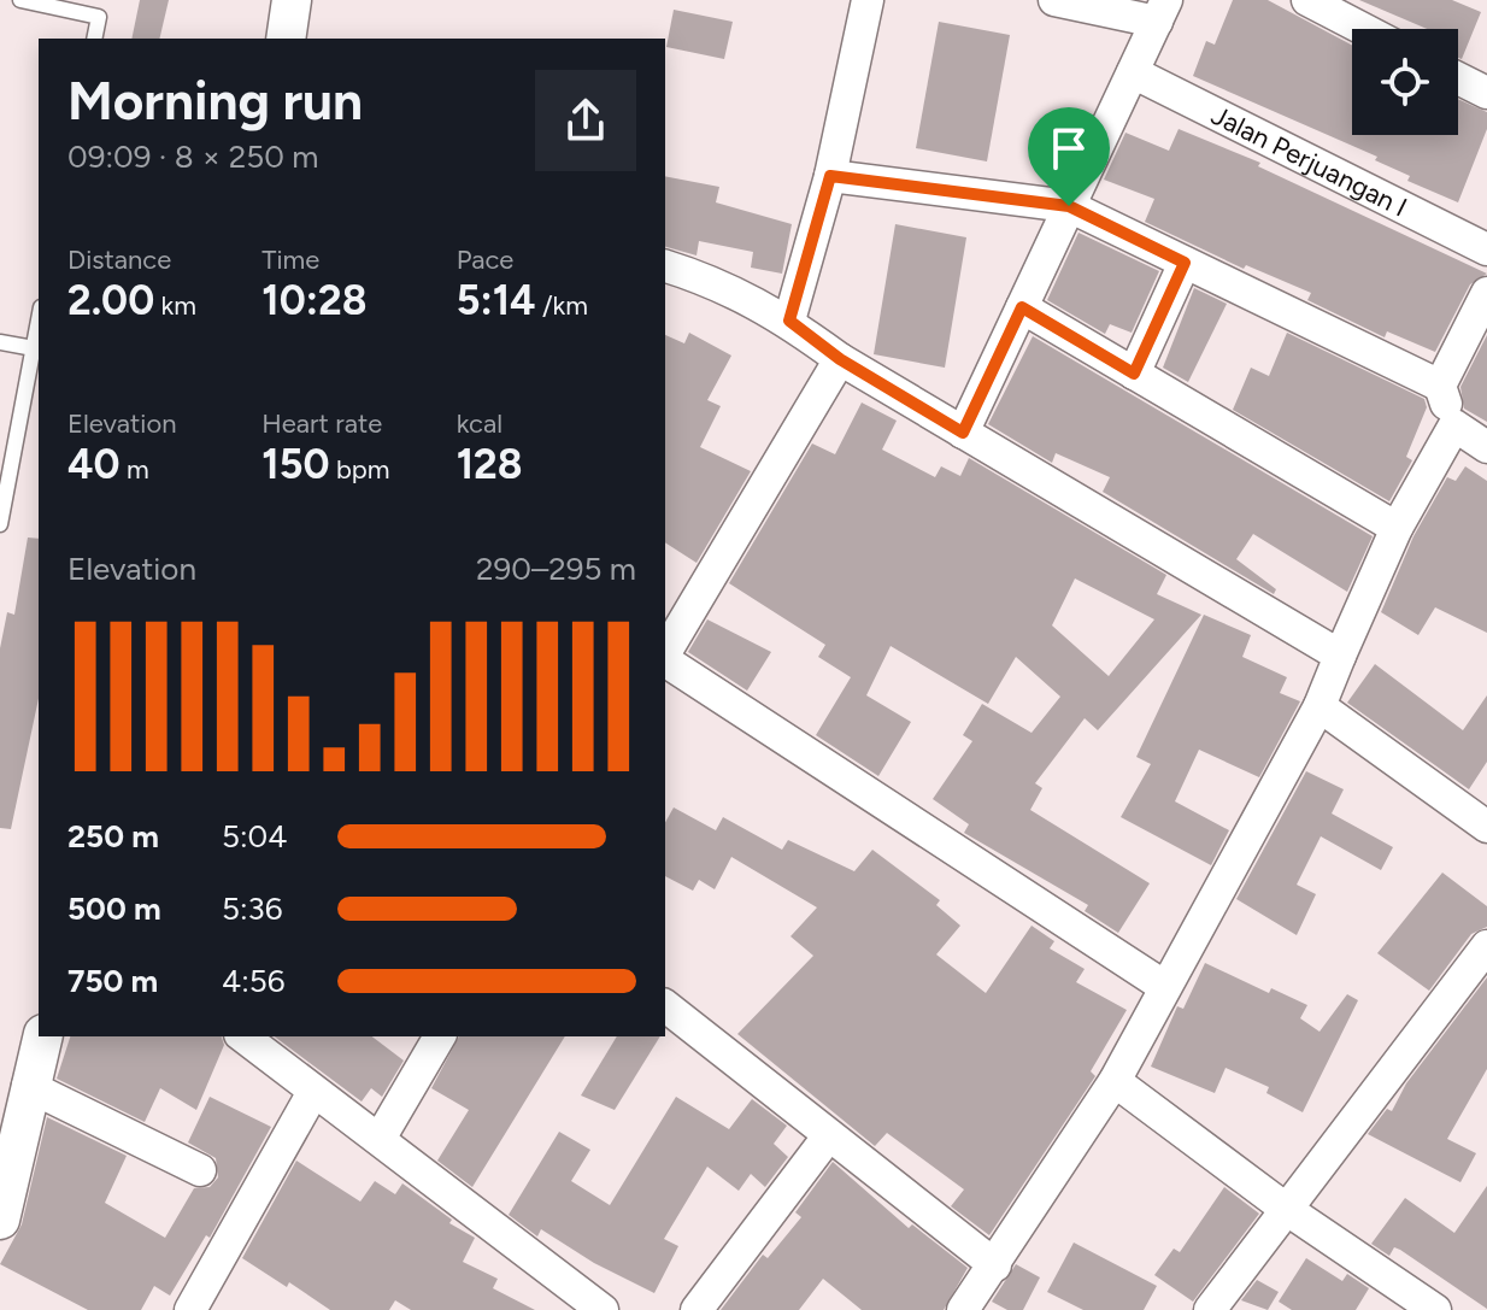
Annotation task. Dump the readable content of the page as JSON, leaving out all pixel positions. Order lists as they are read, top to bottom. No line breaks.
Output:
{"streets":{"street":["Jalan Perjuangan I"]},"page":{"heading":["Morning run","09:09 · 8 × 250 m"],"stats":[["Distance","2.00 km"],["Time","10:28"],["Pace","5:14 /km"],["Elevation","40 m"],["Heart rate","150 bpm"],["kcal","128"]],"chart":["Elevation","290–295 m"],"list":[{"name":"250 m","note":"5:04"},{"name":"500 m","note":"5:36"},{"name":"750 m","note":"4:56"}]}}
